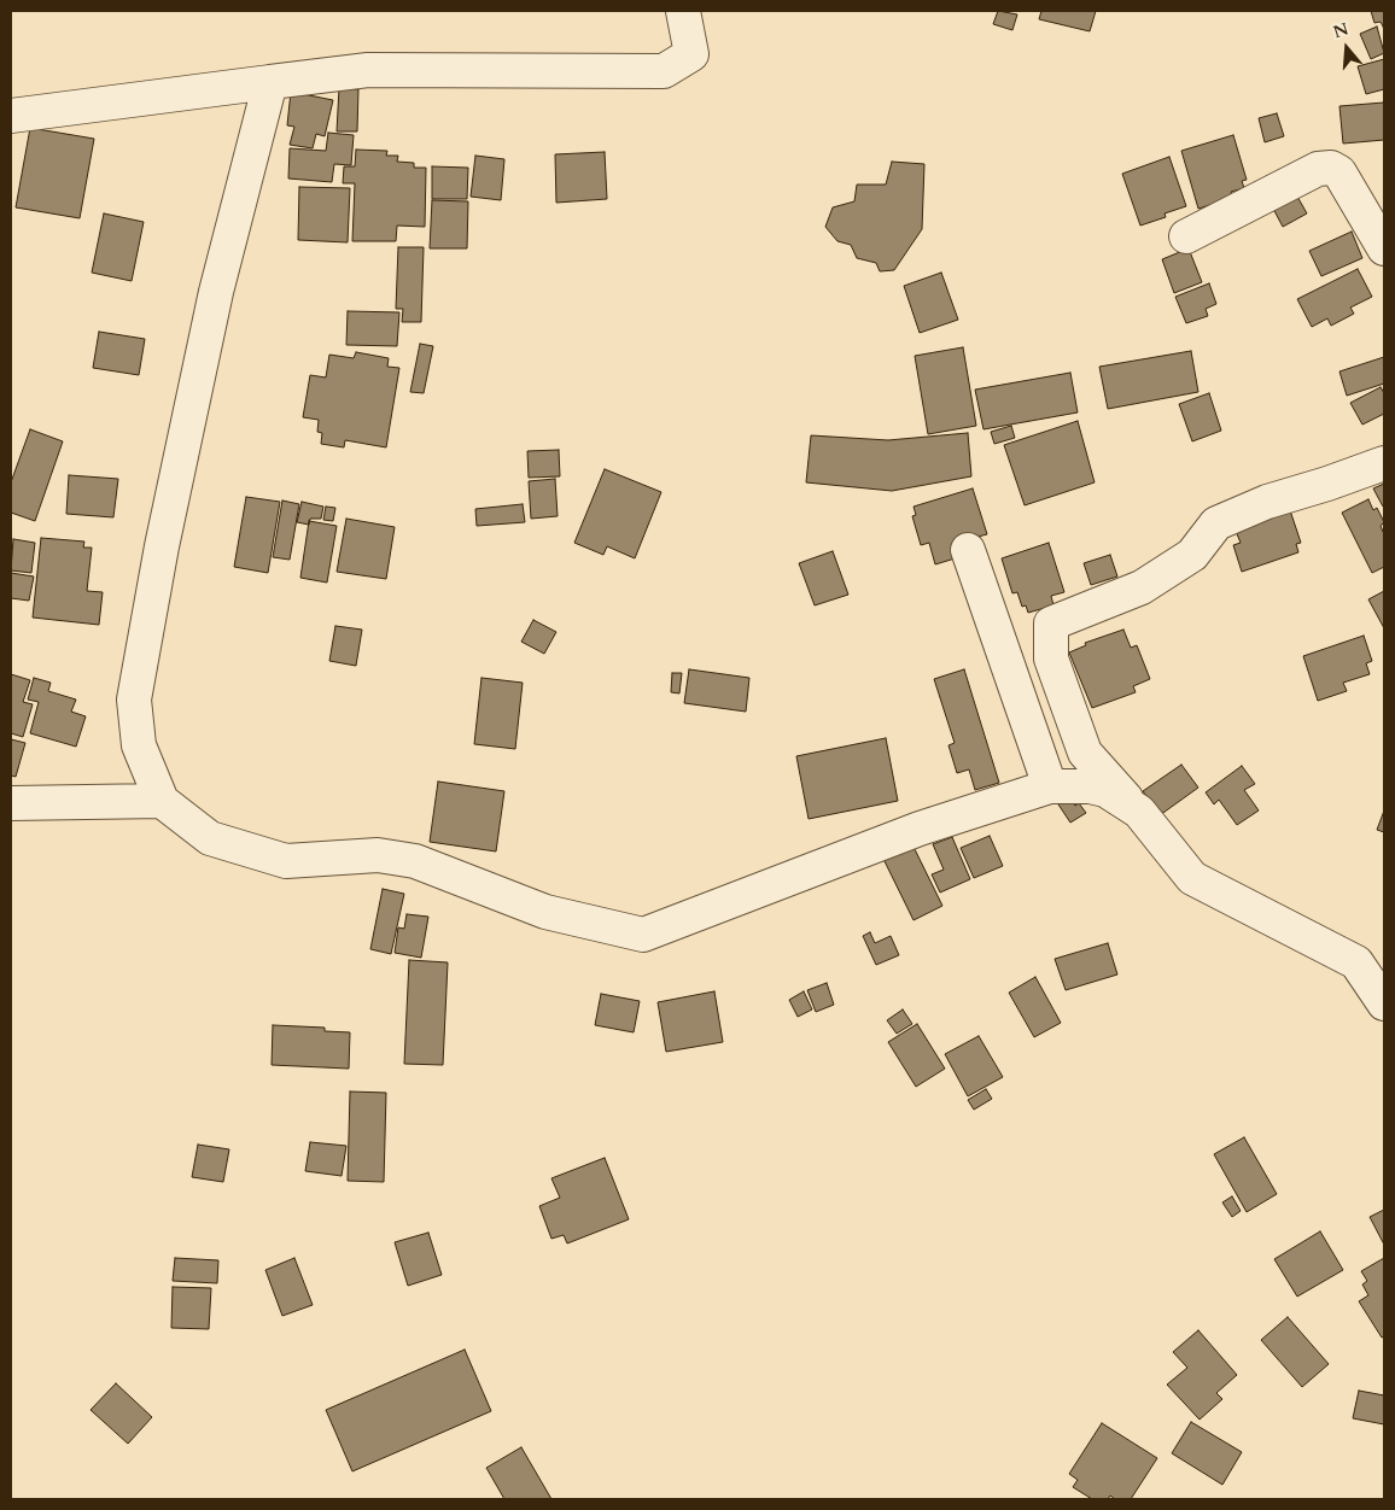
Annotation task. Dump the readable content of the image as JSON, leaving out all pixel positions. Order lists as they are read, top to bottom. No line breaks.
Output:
{"north":"top"}
